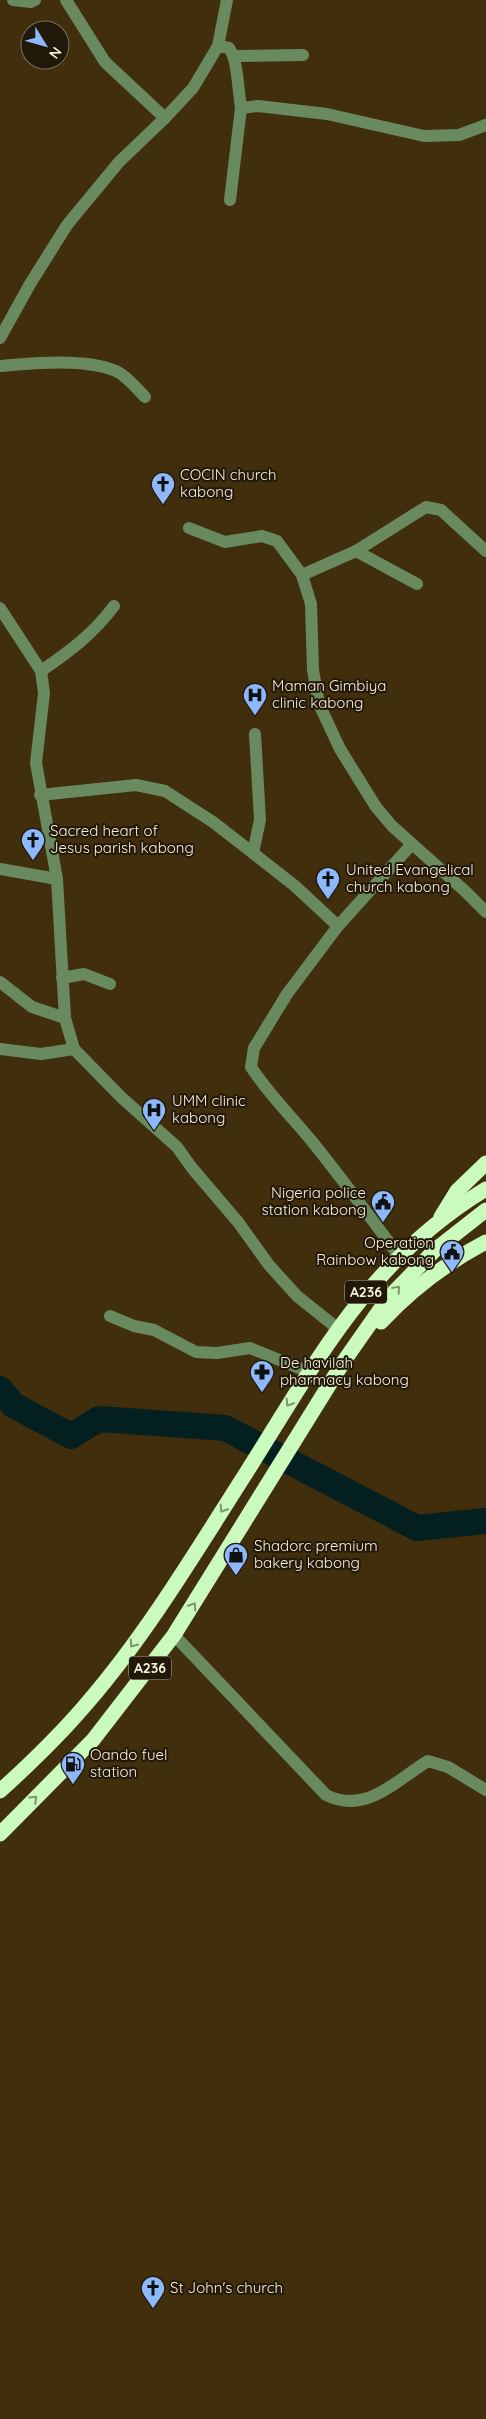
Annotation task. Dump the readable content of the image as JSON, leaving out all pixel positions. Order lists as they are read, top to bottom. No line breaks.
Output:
{"streets":{"highway":["A236"]},"places":{"church":["COCIN church kabong","Sacred heart of Jesus parish kabong","United Evangelical church kabong","St John's church"],"hospital":["Maman Gimbiya clinic kabong","UMM clinic kabong"],"public building":["Nigeria police station kabong","Operation Rainbow kabong"],"pharmacy":["De havilah pharmacy kabong"],"shop":["Shadorc premium bakery kabong"],"fuel station":["Oando fuel station"]},"north":"bottom right"}
